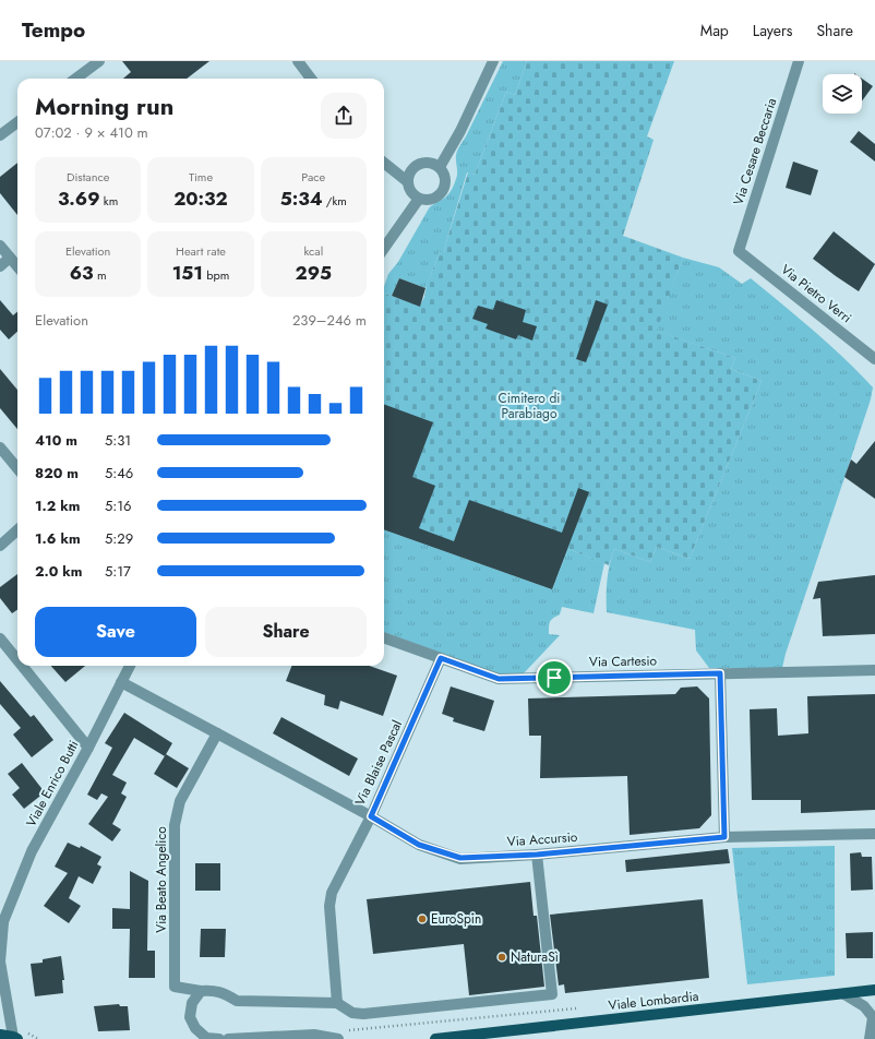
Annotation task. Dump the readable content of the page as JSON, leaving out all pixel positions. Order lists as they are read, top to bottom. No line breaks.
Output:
{"streets":{"main road":["Viale Lombardia"],"street":["Via Cesare Beccaria","Via Pietro Verri","Via Cartesio","Via Blaise Pascal","Viale Enrico Butti","Via Accursio","Via Beato Angelico"]},"crossings":[["Via Cesare Beccaria","Via Pietro Verri"],["Via Cartesio","Via Blaise Pascal"],["Via Blaise Pascal","Via Accursio"],["Via Blaise Pascal","Via Beato Angelico"]],"parks":["Cimitero di Parabiago"],"places":["EuroSpin","NaturaSì"],"page":{"header":"Tempo","nav":["Map","Layers","Share"],"heading":["Morning run","07:02 · 9 × 410 m"],"stats":[["Distance","3.69 km"],["Time","20:32"],["Pace","5:34 /km"],["Elevation","63 m"],["Heart rate","151 bpm"],["kcal","295"]],"chart":["Elevation","239–246 m"],"list":[{"name":"410 m","note":"5:31"},{"name":"820 m","note":"5:46"},{"name":"1.2 km","note":"5:16"},{"name":"1.6 km","note":"5:29"},{"name":"2.0 km","note":"5:17"}],"buttons":["Save","Share"]}}
